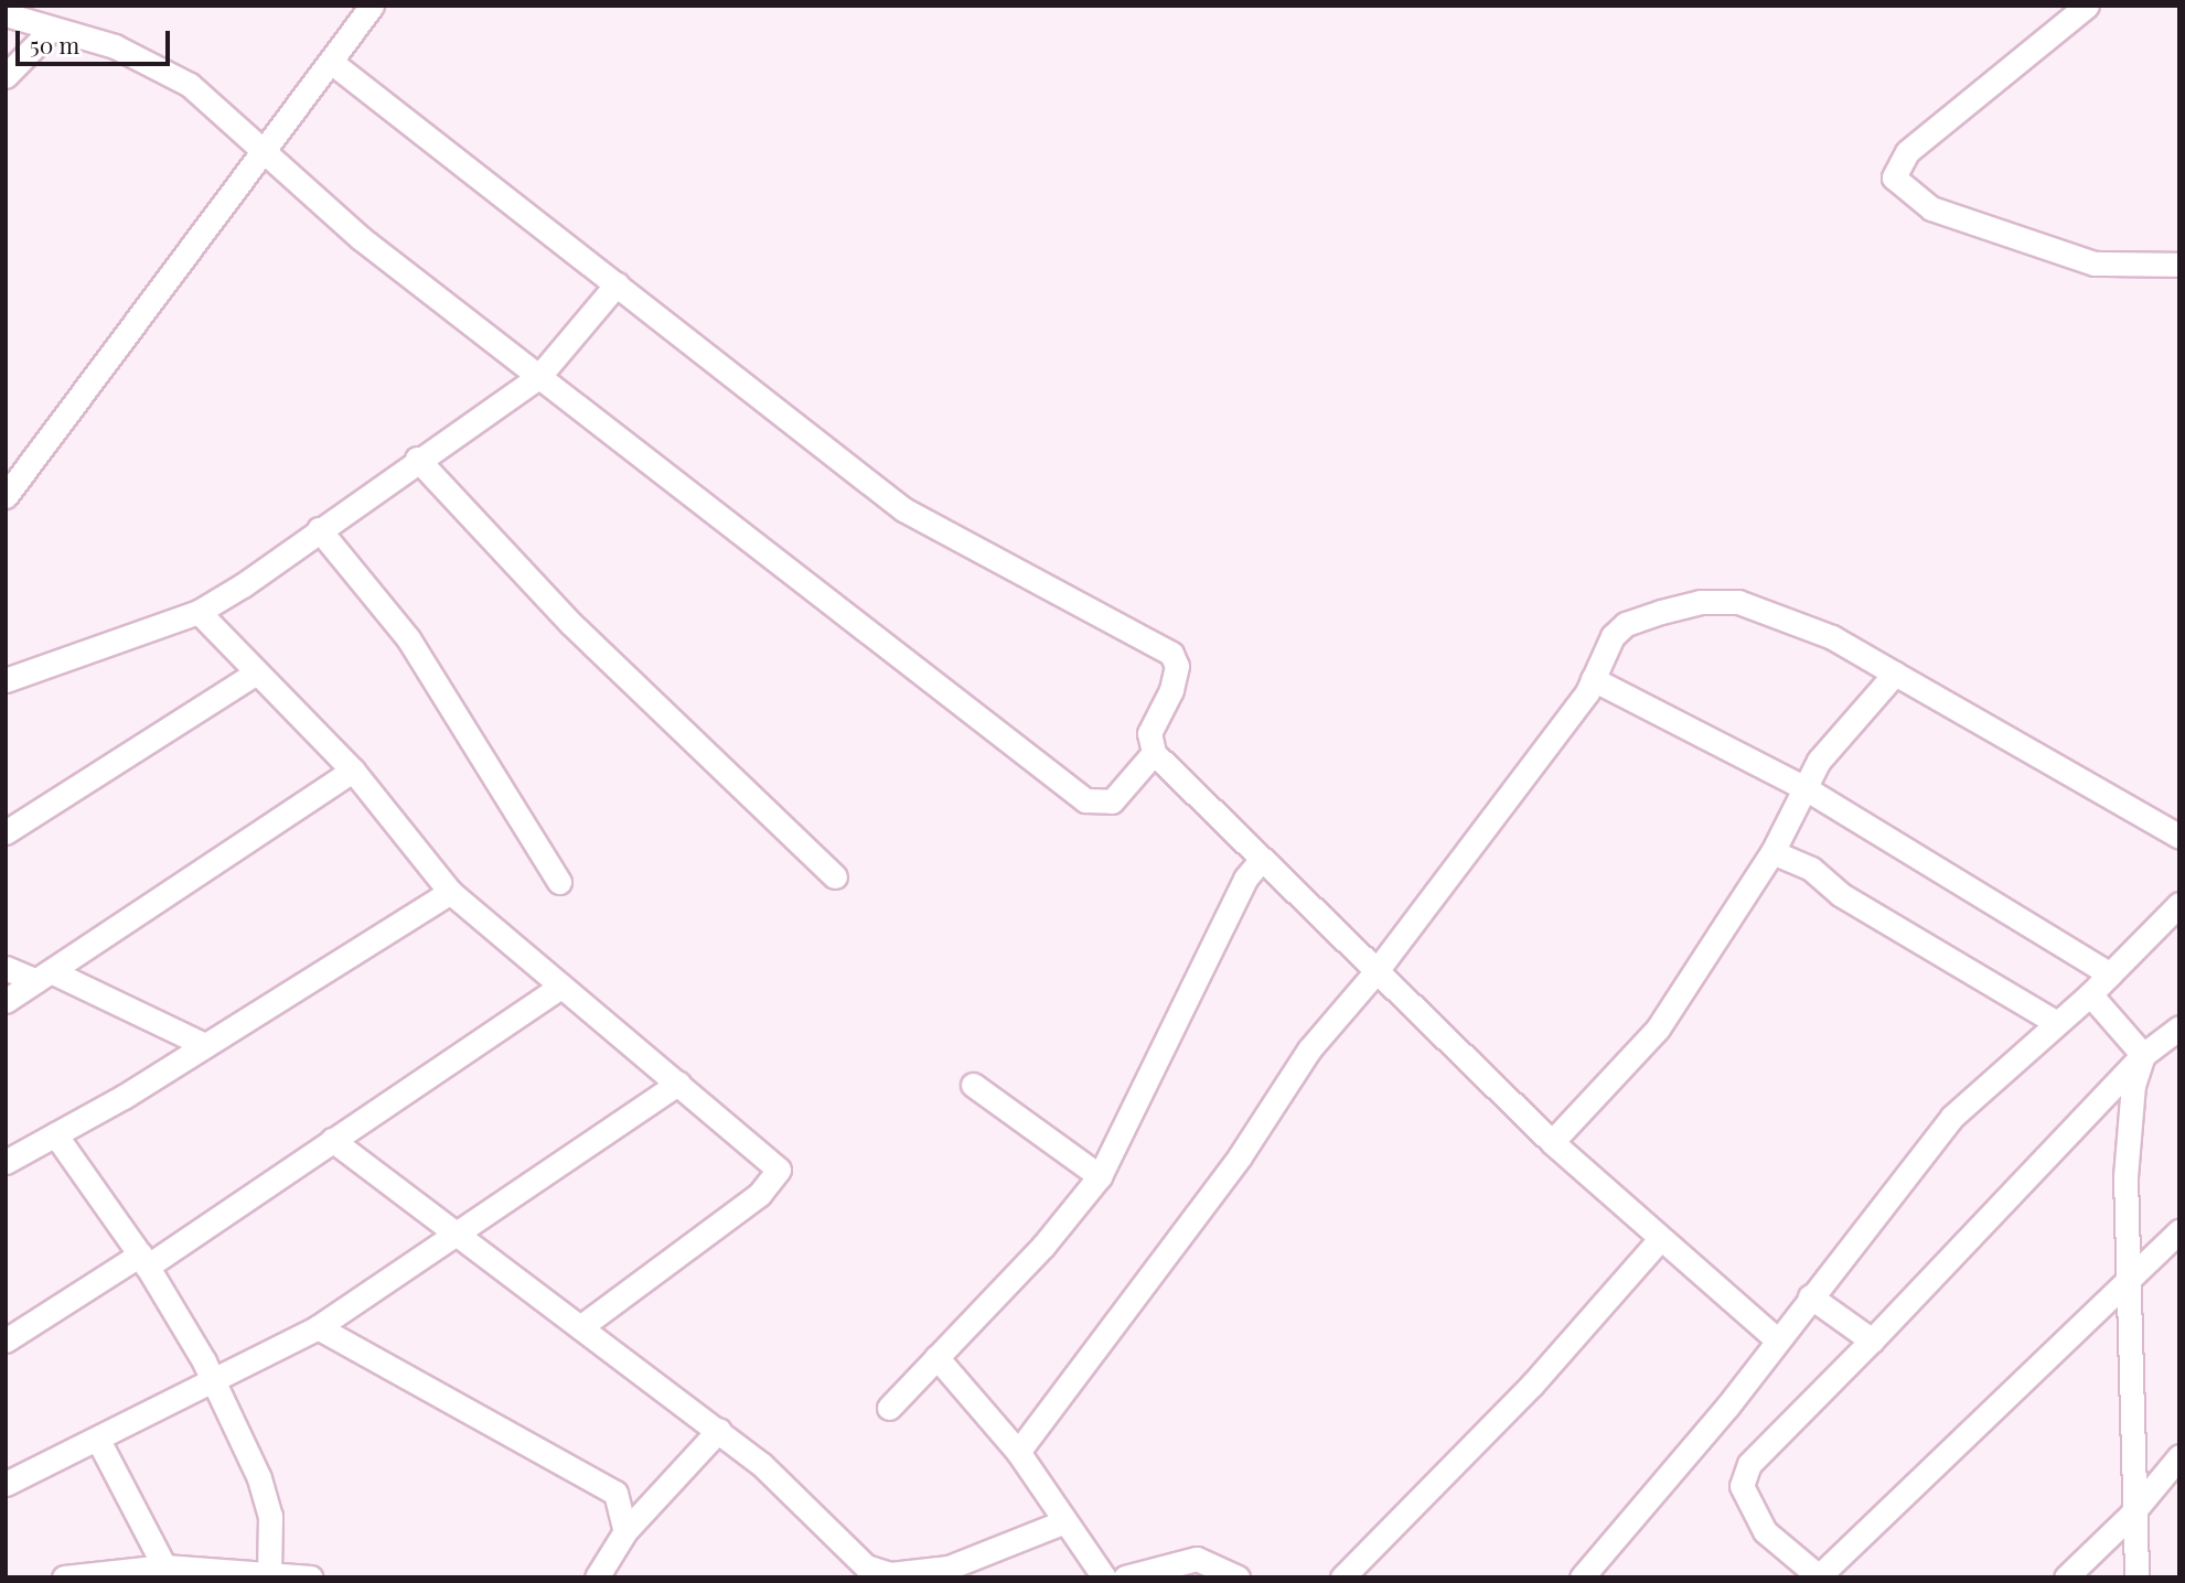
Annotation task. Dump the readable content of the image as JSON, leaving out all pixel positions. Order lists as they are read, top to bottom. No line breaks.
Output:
{"scale_bar":"50 m"}
